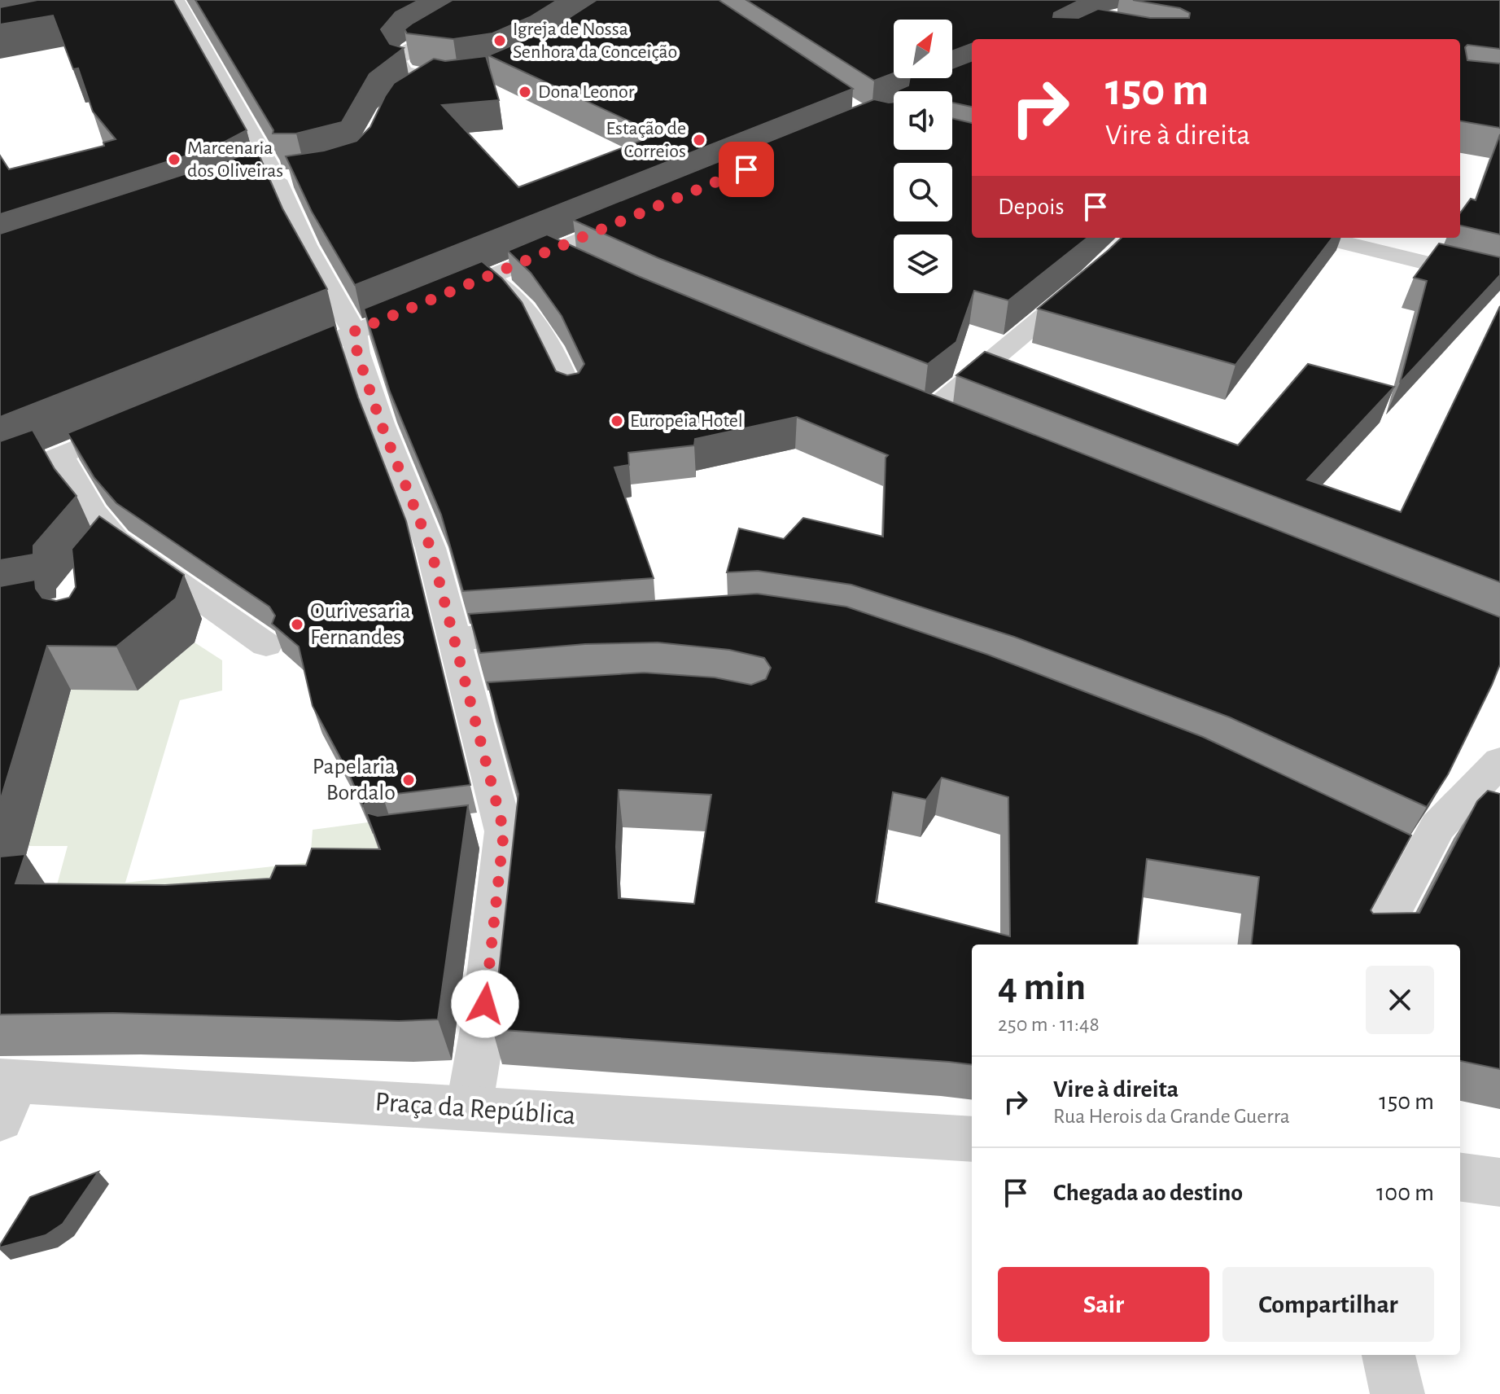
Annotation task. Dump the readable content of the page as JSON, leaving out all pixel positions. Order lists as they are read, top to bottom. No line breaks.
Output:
{"streets":{"street":["Praça da República"]},"places":["Igreja de Nossa Senhora da Conceição","Dona Leonor","Estação de Correios","Marcenaria dos Oliveiras","Europeia Hotel","Ourivesaria Fernandes","Papelaria Bordalo"],"north":"top right","page":{"turn":["150 m","Vire à direita"],"then":"Depois","heading":["4 min","250 m · 11:48"],"list":[{"name":"Vire à direita","note":"Rua Herois da Grande Guerra","value":"150 m"},{"name":"Chegada ao destino","value":"100 m"}],"buttons":["Sair","Compartilhar"]}}
